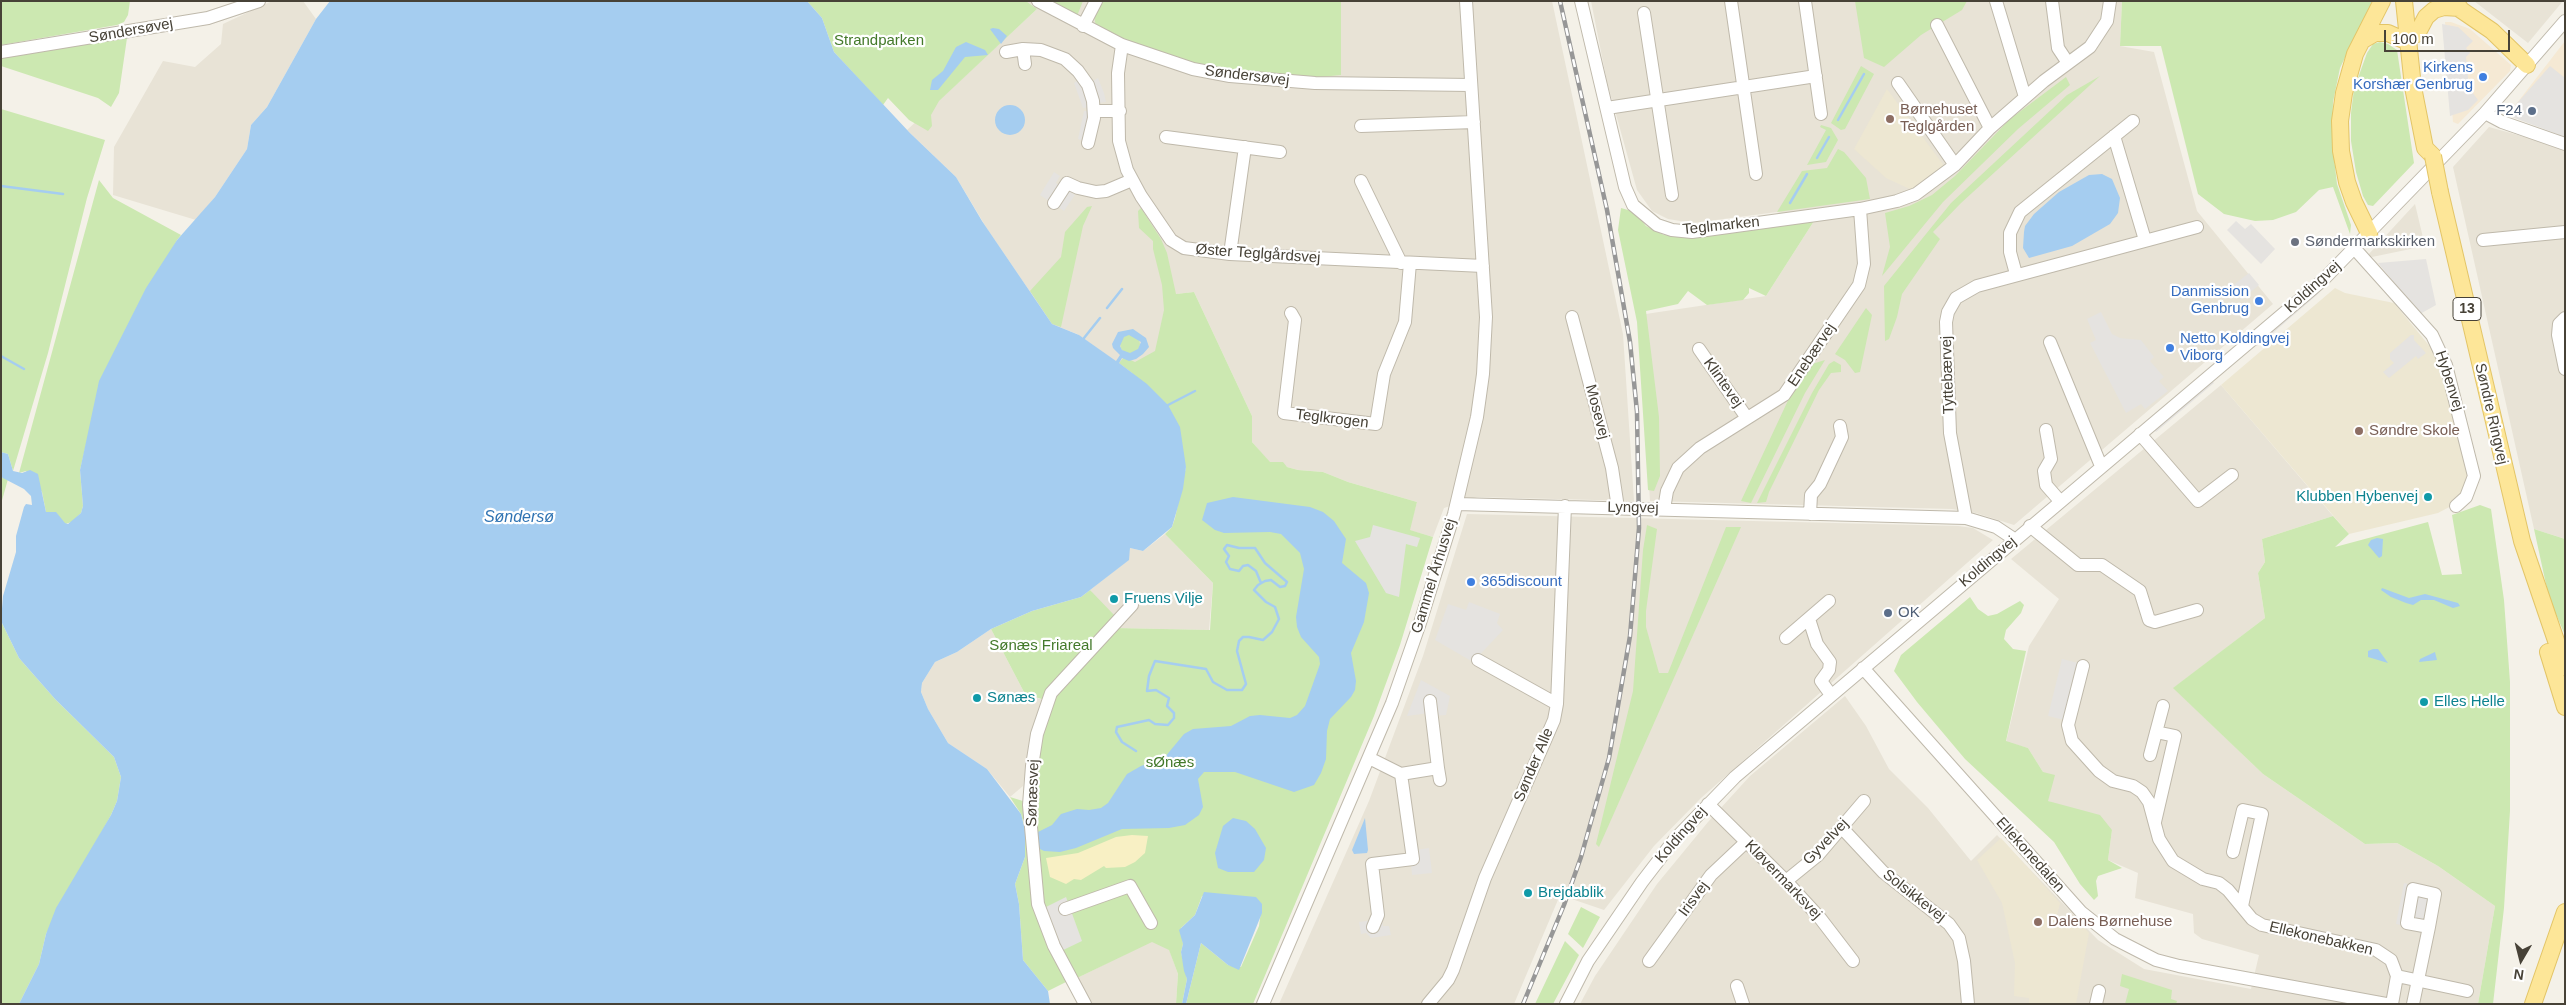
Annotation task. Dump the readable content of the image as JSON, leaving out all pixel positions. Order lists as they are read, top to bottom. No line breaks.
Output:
{"streets":{"main road":["13","Søndre Ringvej"],"street":["Søndersøvej","Teglmarken","Øster Teglgårdsvej","Koldingvej","Enebærvej","Tyttebærvej","Hybenvej","Klintevej","Mosevej","Teglkrogen","Lyngvej","Gammel Århusvej","Sønder Alle","Sønæsvej","Gyvelvej","Ellekonedalen","Kløvermarksvej","Solsikkevej","Irisvej","Ellekonebakken"]},"crossings":[["Søndersøvej","Øster Teglgårdsvej"],["Søndersøvej","Gammel Århusvej"],["Teglmarken","Enebærvej"],["Øster Teglgårdsvej","Teglkrogen"],["Øster Teglgårdsvej","Gammel Århusvej"],["Koldingvej","Hybenvej"],["Koldingvej","Lyngvej"],["Koldingvej","Ellekonedalen"],["Koldingvej","Kløvermarksvej"],["Enebærvej","Klintevej"],["Enebærvej","Lyngvej"],["Tyttebærvej","Lyngvej"],["Mosevej","Lyngvej"],["Lyngvej","Gammel Århusvej"],["Lyngvej","Sønder Alle"],["Gyvelvej","Kløvermarksvej"],["Gyvelvej","Solsikkevej"],["Kløvermarksvej","Irisvej"]],"water":["Søndersø"],"parks":["Strandparken","Sønæs Friareal","sØnæs"],"places":["Kirkens Korshær Genbrug","F24","Børnehuset Teglgården","Søndermarkskirken","Danmission Genbrug","Netto Koldingvej Viborg","Søndre Skole","Klubben Hybenvej","365discount","Fruens Vilje","OK","Sønæs","Elles Helle","Brejdablik","Dalens Børnehuse"],"scale_bar":"100 m","north":"bottom"}
